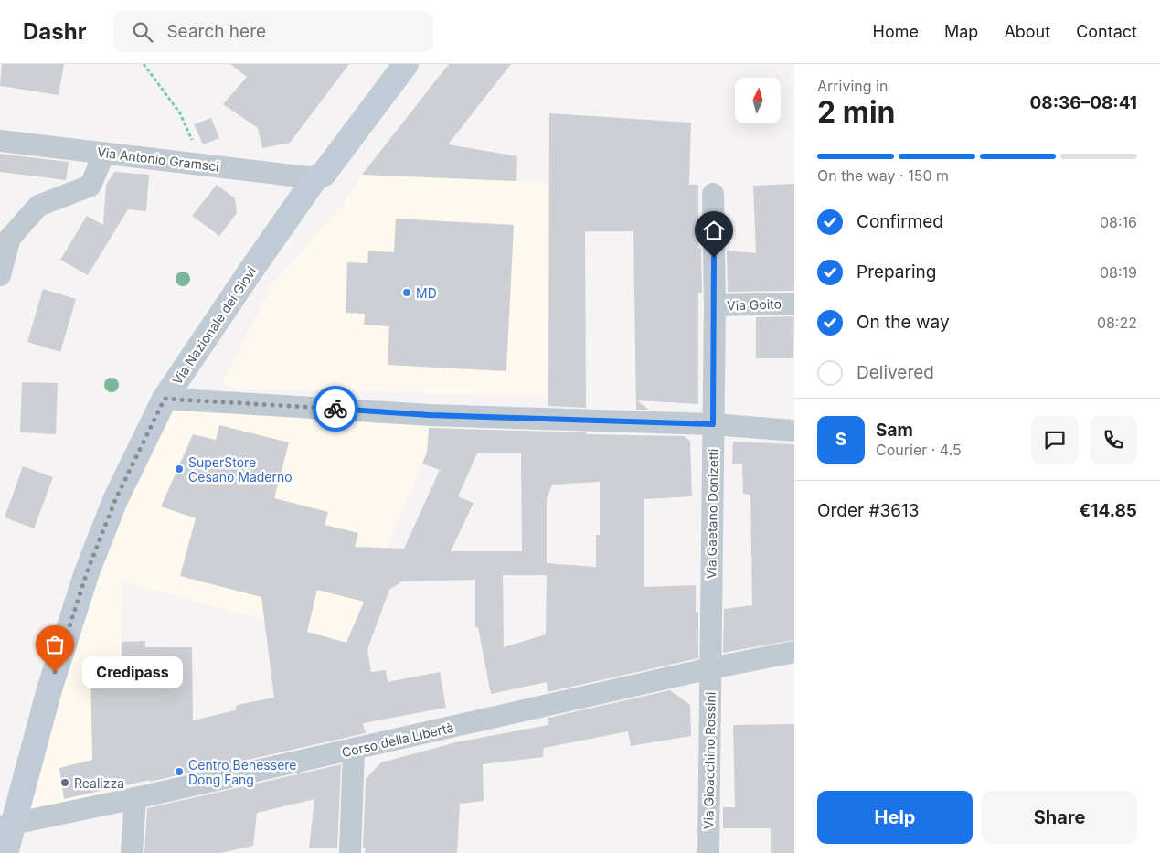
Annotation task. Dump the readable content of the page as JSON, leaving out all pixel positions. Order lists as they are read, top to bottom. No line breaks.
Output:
{"streets":{"main road":["Via Nazionale dei Giovi"],"street":["Via Antonio Gramsci","Via Goito","Via Gaetano Donizetti","Corso della Libertà","Via Gioacchino Rossini"]},"crossings":[["Via Antonio Gramsci","Via Nazionale dei Giovi"],["Via Goito","Via Gaetano Donizetti"],["Via Nazionale dei Giovi","Corso della Libertà"],["Via Gaetano Donizetti","Corso della Libertà"],["Via Gaetano Donizetti","Via Gioacchino Rossini"],["Corso della Libertà","Via Gioacchino Rossini"]],"places":["MD","SuperStore Cesano Maderno","Credipass","Centro Benessere Dong Fang","Realizza"],"north":"top","page":{"header":"Dashr","search":"Search here","nav":["Home","Map","About","Contact"],"heading":["2 min","Arriving in","08:36–08:41"],"panel":["Sam","Courier · 4.5","Order #3613","€14.85"],"bar":"On the way · 150 m","list":[["Confirmed","08:16"],["Preparing","08:19"],["On the way","08:22"],"Delivered"],"round":"S","bubble":"Credipass","buttons":["Help","Share"]}}
